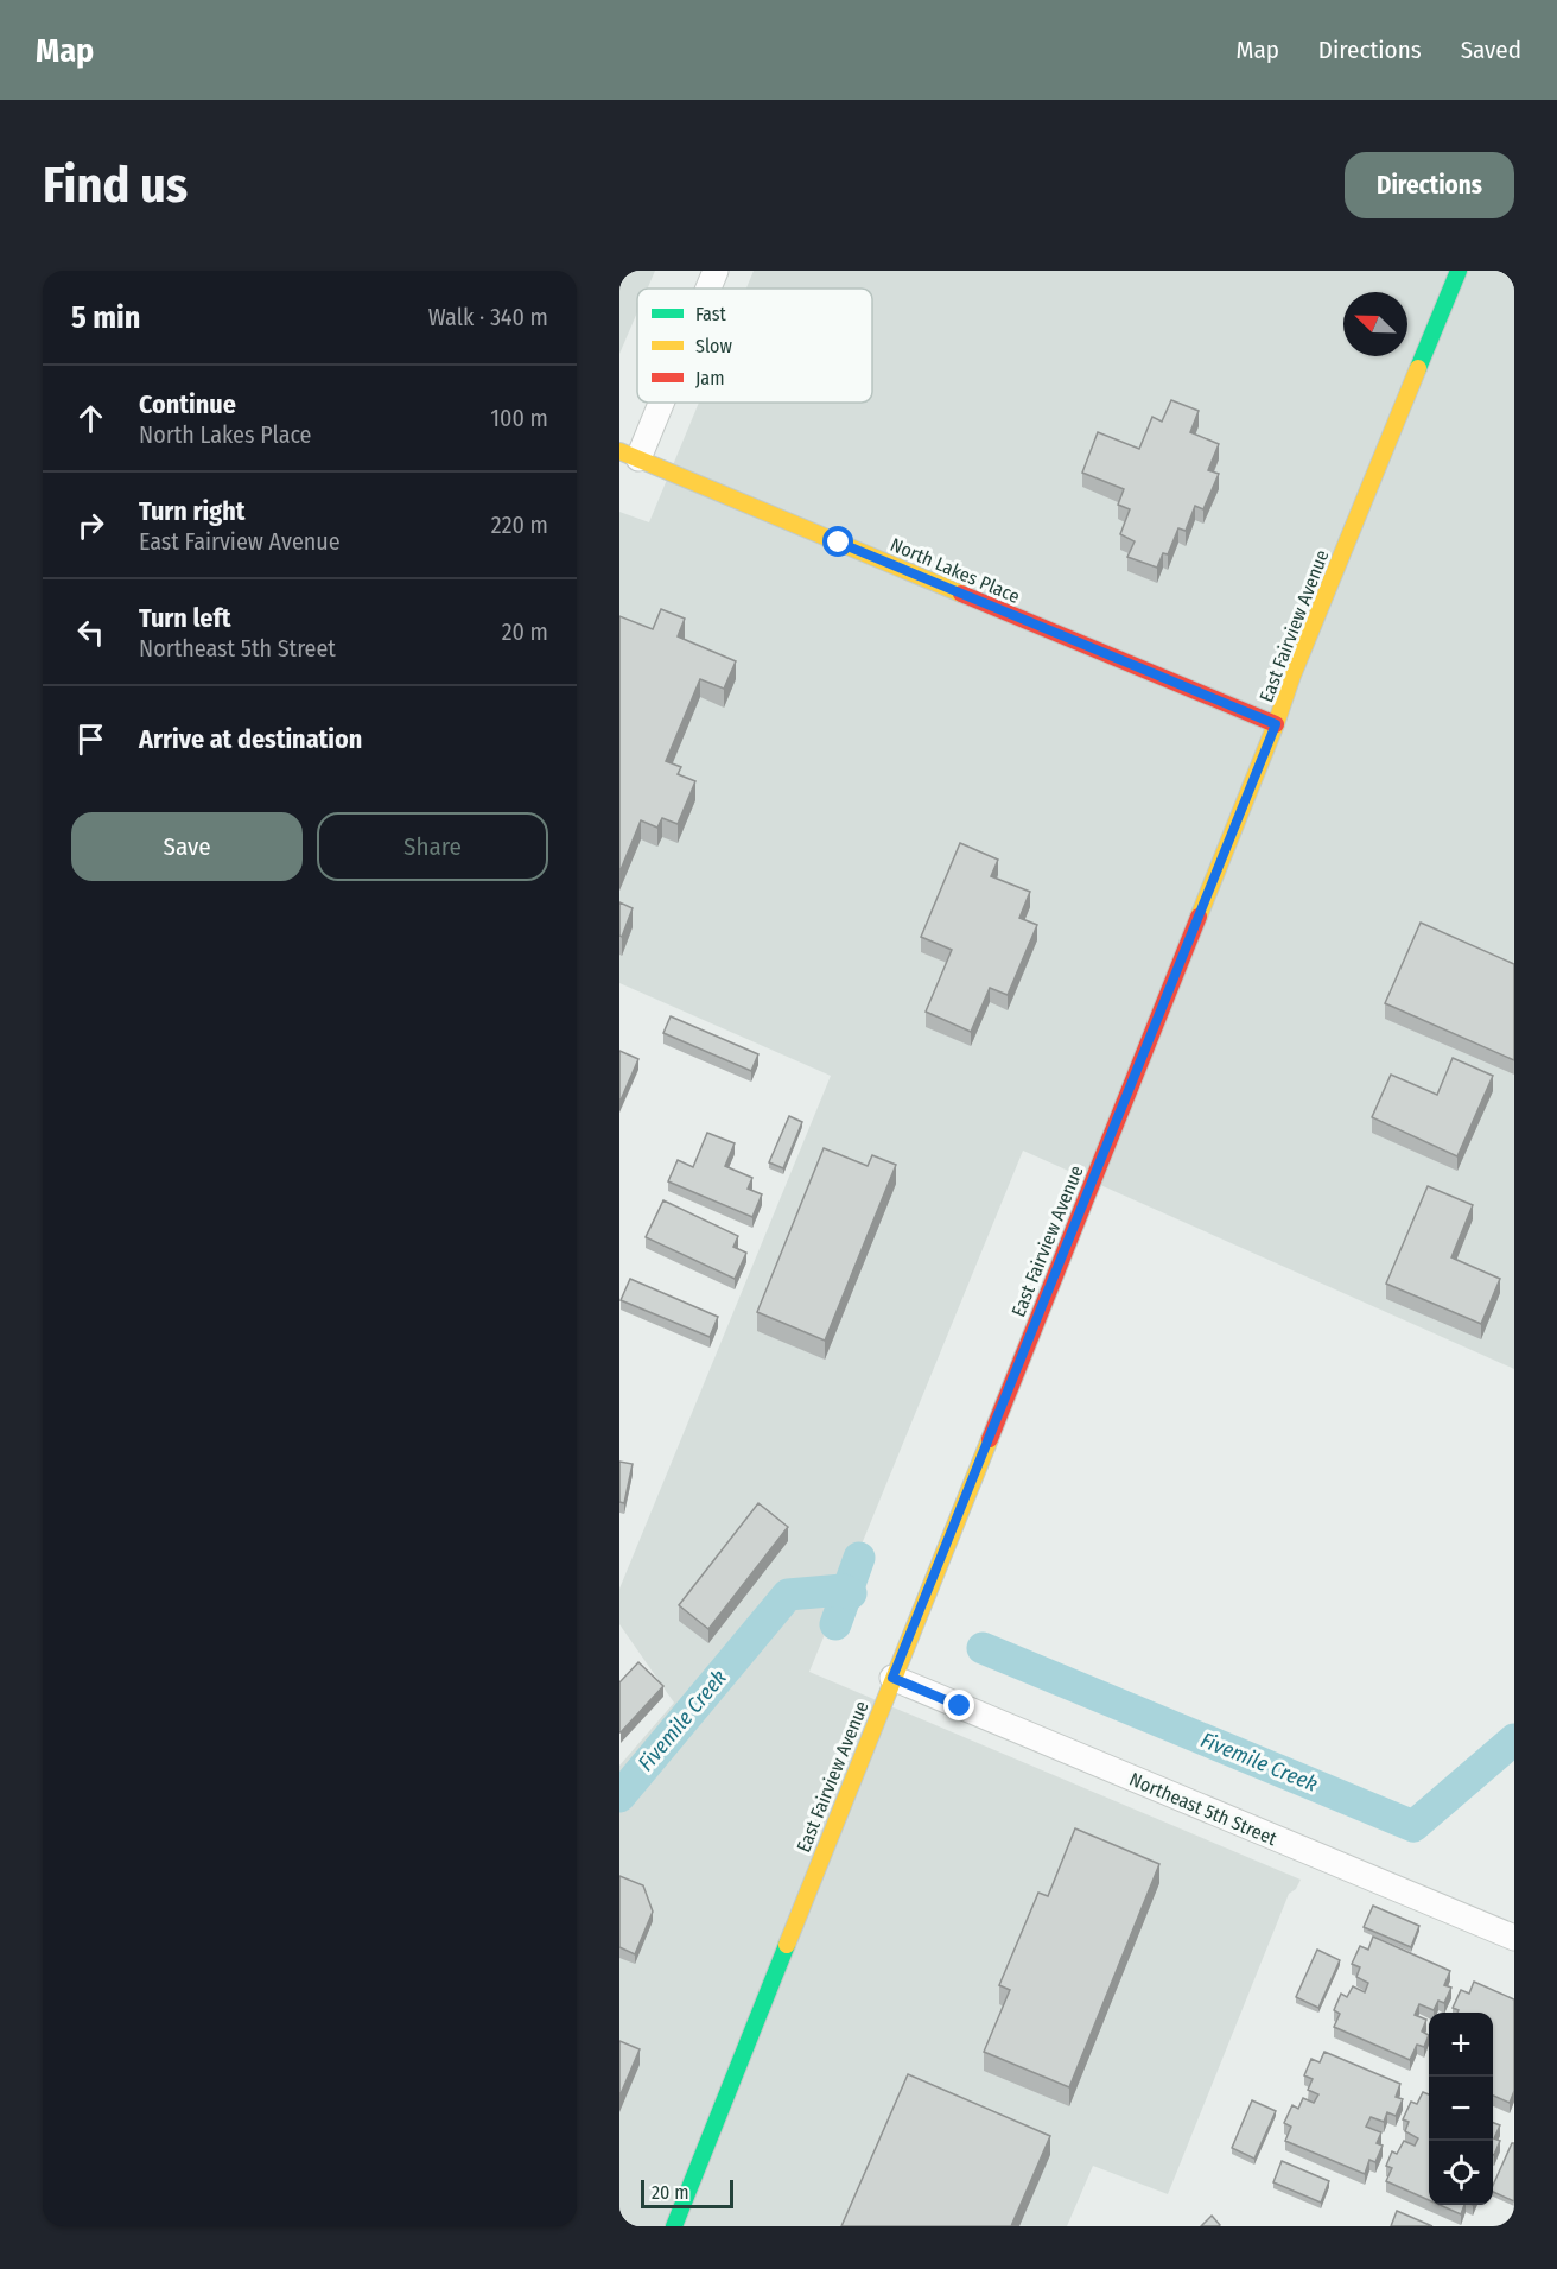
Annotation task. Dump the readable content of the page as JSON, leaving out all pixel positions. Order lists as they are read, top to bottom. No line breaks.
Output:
{"streets":{"main road":["North Lakes Place","East Fairview Avenue"],"street":["Northeast 5th Street"]},"crossings":[["North Lakes Place","East Fairview Avenue"],["East Fairview Avenue","Northeast 5th Street"]],"water":["Fivemile Creek"],"legend":["Fast","Slow","Jam"],"scale_bar":"20 m","north":"top left","page":{"header":"Map","nav":["Map","Directions","Saved"],"buttons":["Directions",["Save","Share"]],"title":"Find us","heading":["5 min","Walk · 340 m"],"list":[["Continue","North Lakes Place","100 m"],["Turn right","East Fairview Avenue","220 m"],["Turn left","Northeast 5th Street","20 m"],"Arrive at destination"],"map_buttons":["+","−"],"scale":"20 m"}}
